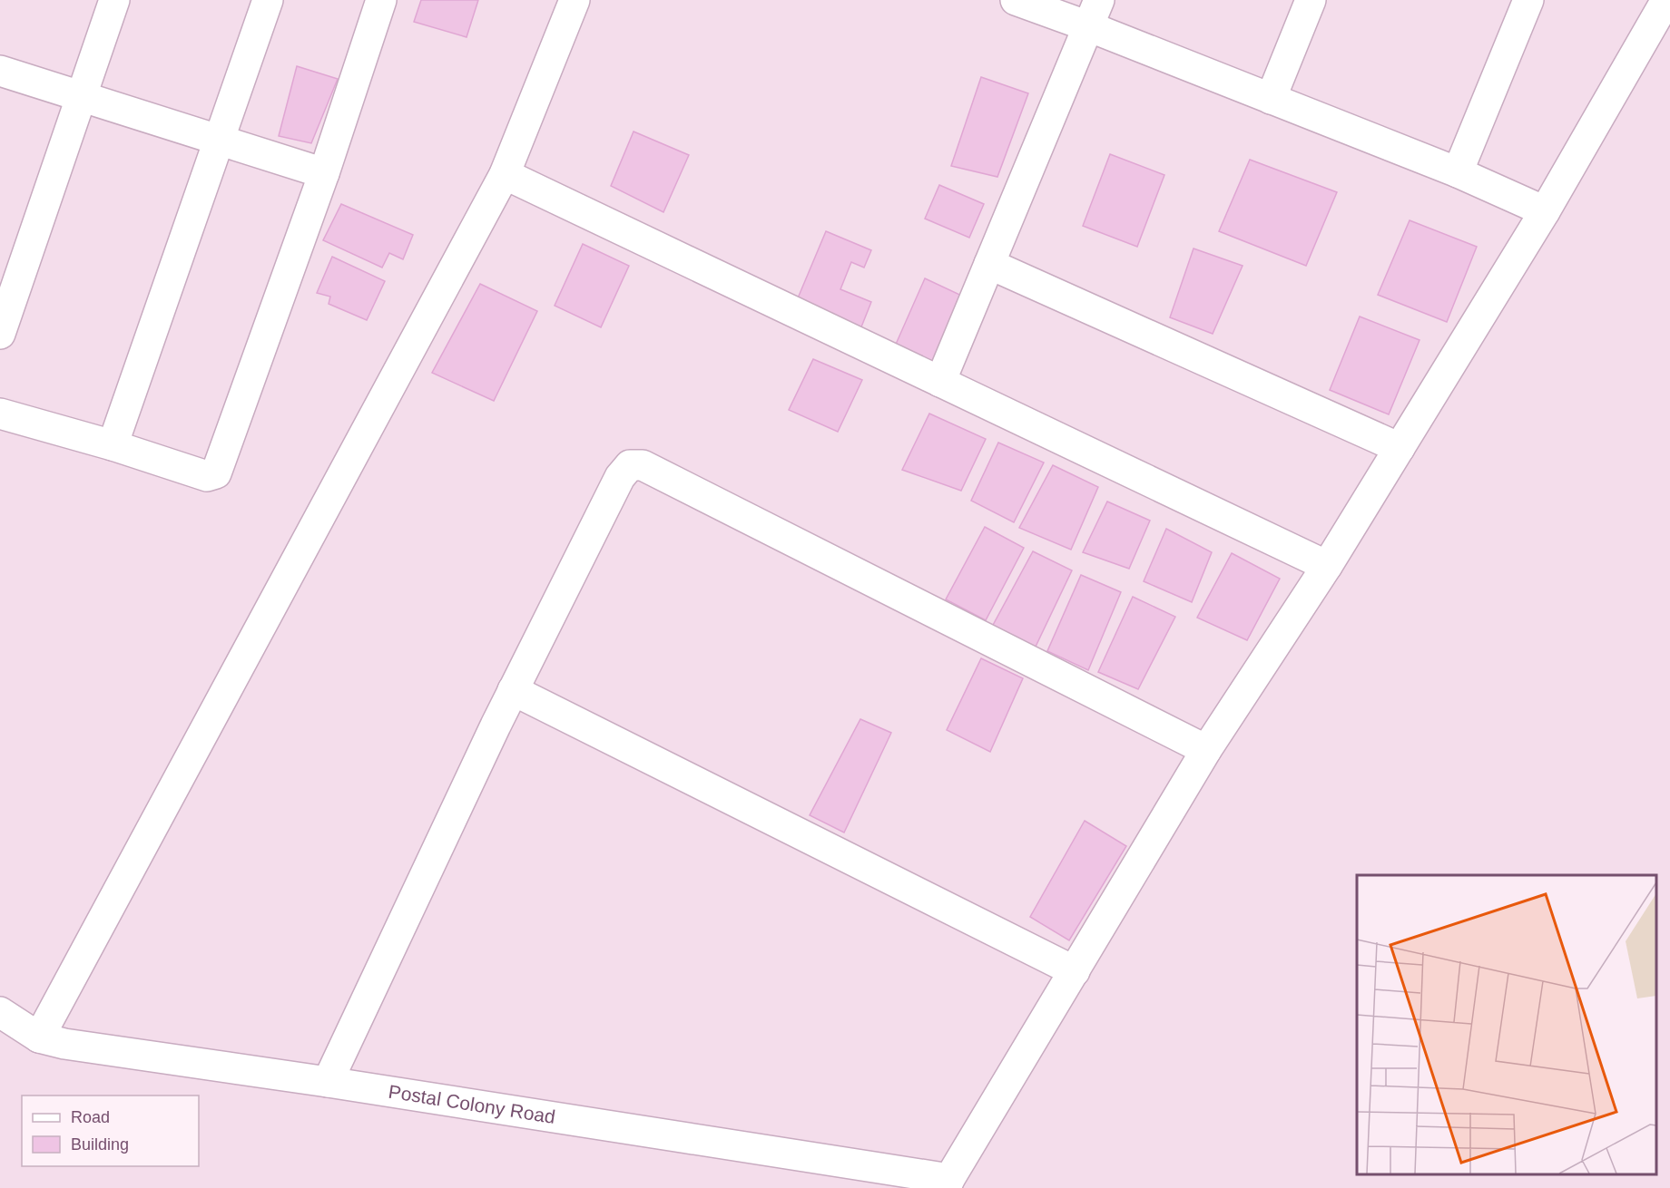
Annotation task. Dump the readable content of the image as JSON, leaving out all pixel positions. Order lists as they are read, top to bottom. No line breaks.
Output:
{"streets":{"street":["Postal Colony Road"]},"legend":["Road","Building"]}
